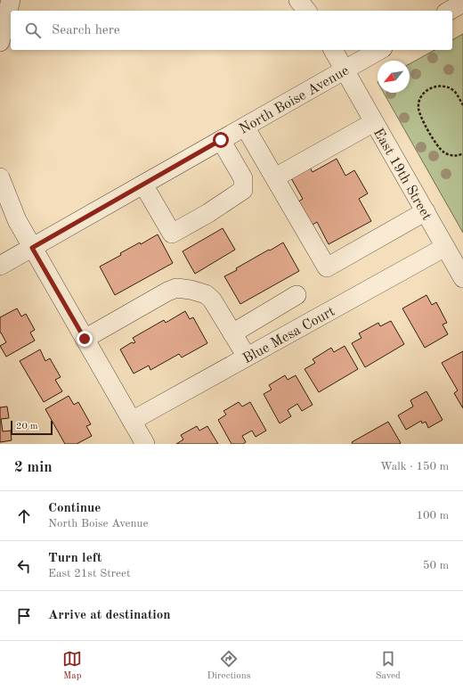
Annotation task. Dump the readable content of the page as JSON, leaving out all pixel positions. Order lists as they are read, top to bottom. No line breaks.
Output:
{"streets":{"street":["North Boise Avenue","East 19th Street","Blue Mesa Court"]},"crossings":[["North Boise Avenue","East 19th Street"],["East 19th Street","Blue Mesa Court"]],"scale_bar":"20 m","north":"bottom left","page":{"search":"Search here","scale":"20 m","heading":["2 min","Walk · 150 m"],"list":[["Continue","North Boise Avenue","100 m"],["Turn left","East 21st Street","50 m"],"Arrive at destination"],"nav":["Map","Directions","Saved"]}}
